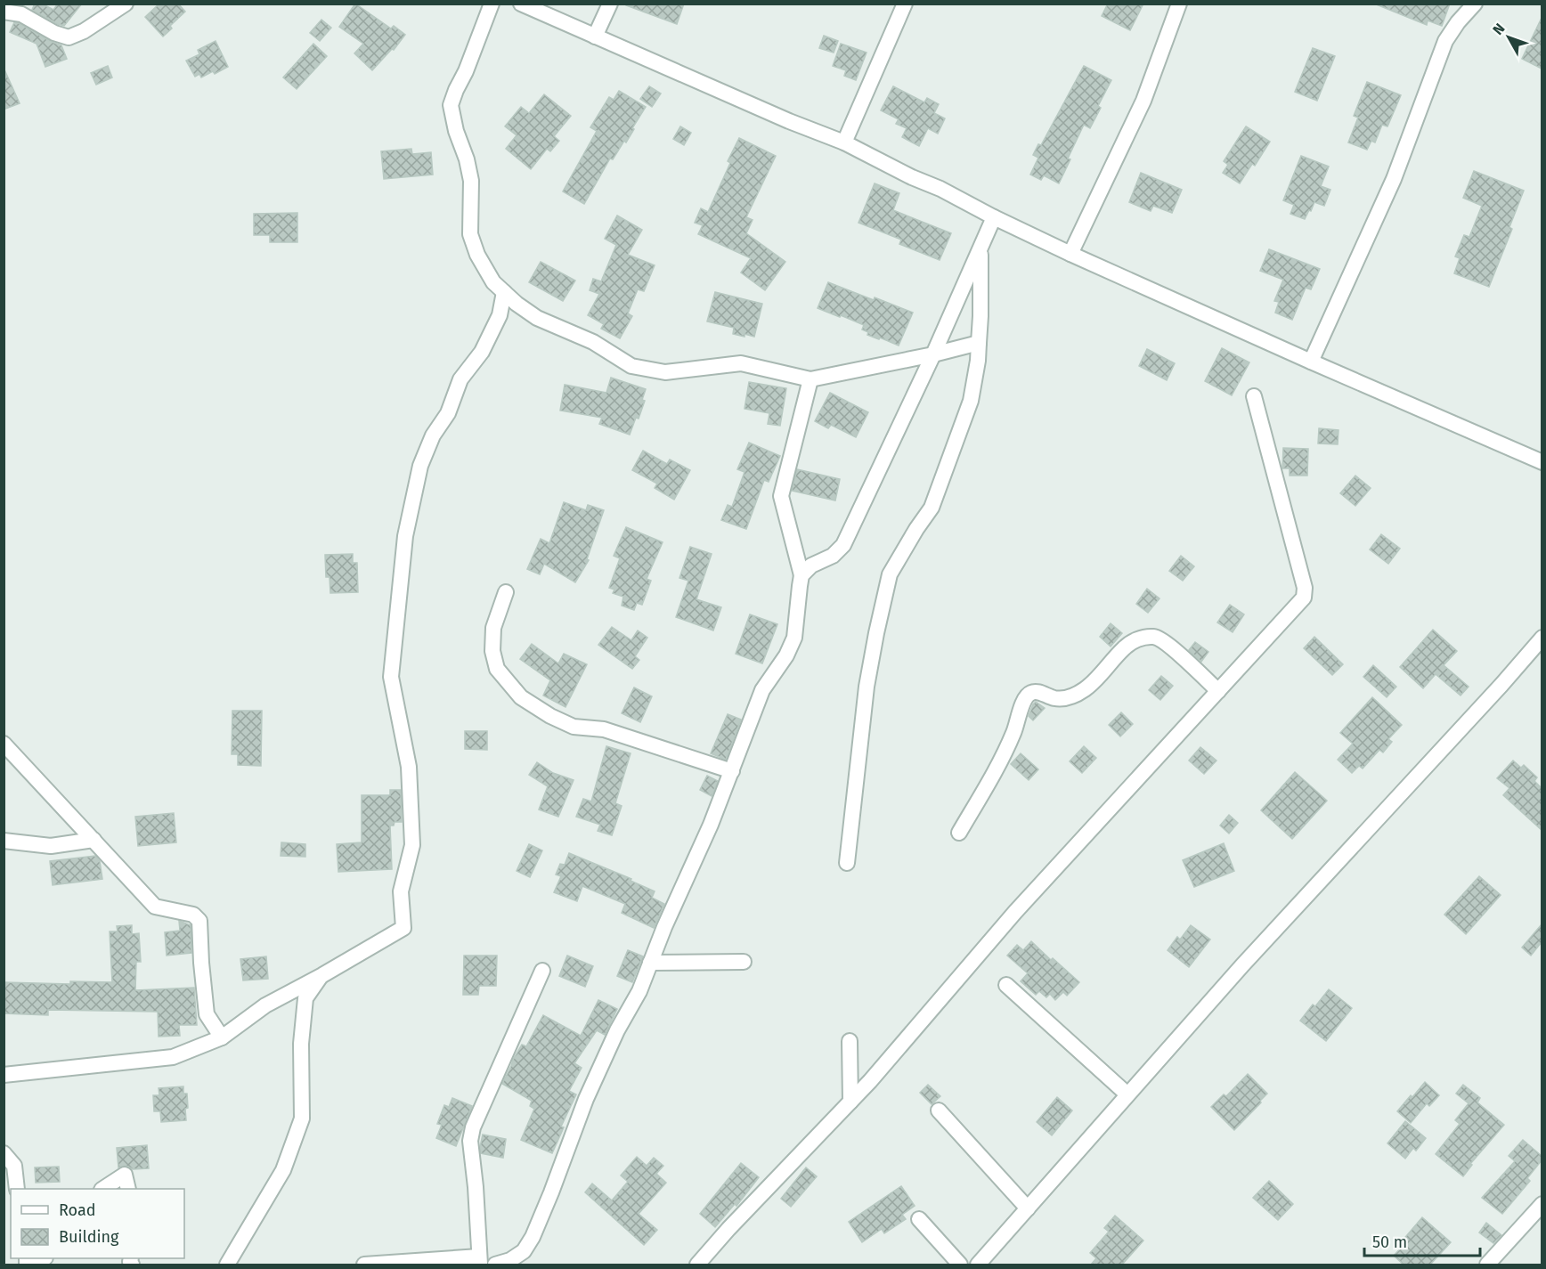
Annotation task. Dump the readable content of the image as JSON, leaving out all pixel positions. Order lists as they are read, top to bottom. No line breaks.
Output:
{"legend":["Road","Building"],"scale_bar":"50 m","north":"top left"}
